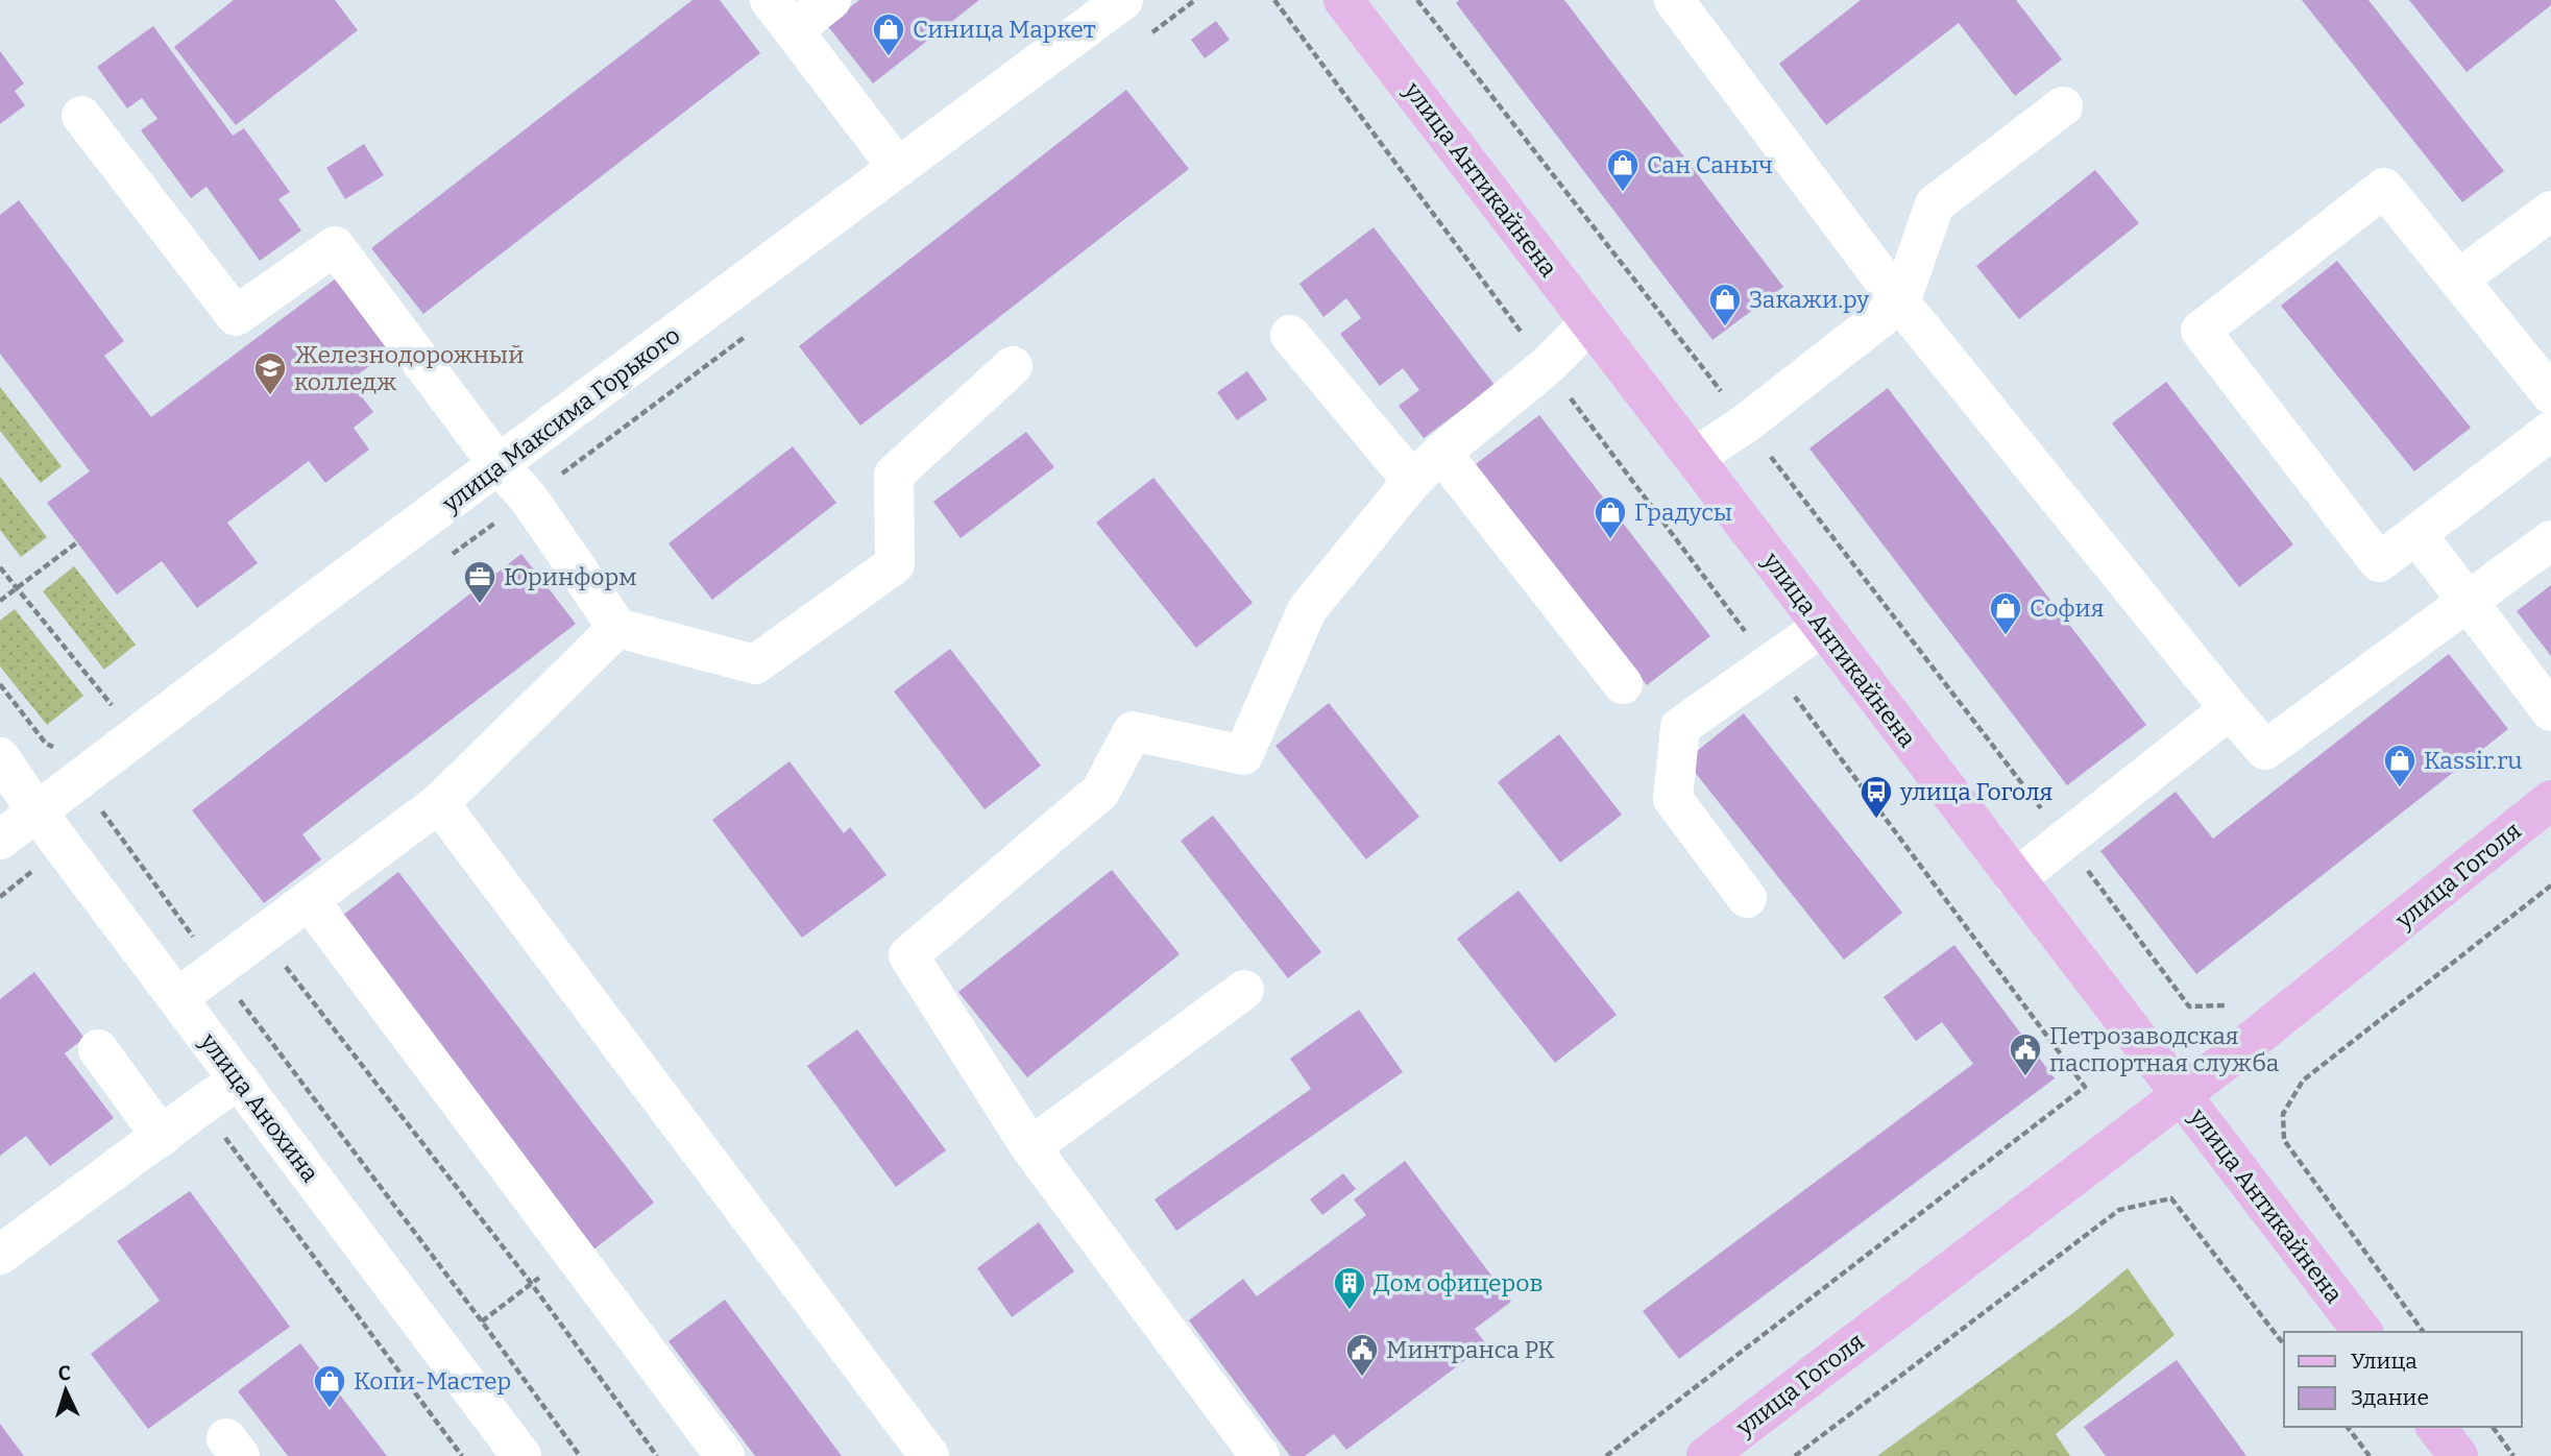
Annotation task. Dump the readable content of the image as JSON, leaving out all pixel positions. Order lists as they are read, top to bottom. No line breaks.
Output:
{"streets":{"main road":["улица Антикайнена","улица Гоголя"],"street":["улица Максима Горького","улица Анохина"]},"crossings":[["улица Антикайнена","улица Гоголя"],["улица Максима Горького","улица Анохина"]],"places":{"shop":["Синица Маркет","Сан Саныч","Закажи.ру","Градусы","София","Kassir.ru","Копи-Мастер"],"school or university":["Железнодорожный колледж"],"office":["Юринформ"],"bus stop":["улица Гоголя"],"public building":["Петрозаводская паспортная служба","Минтранса РК"],"building":["Дом офицеров"]},"legend":["Улица","Здание"],"north":"top"}
